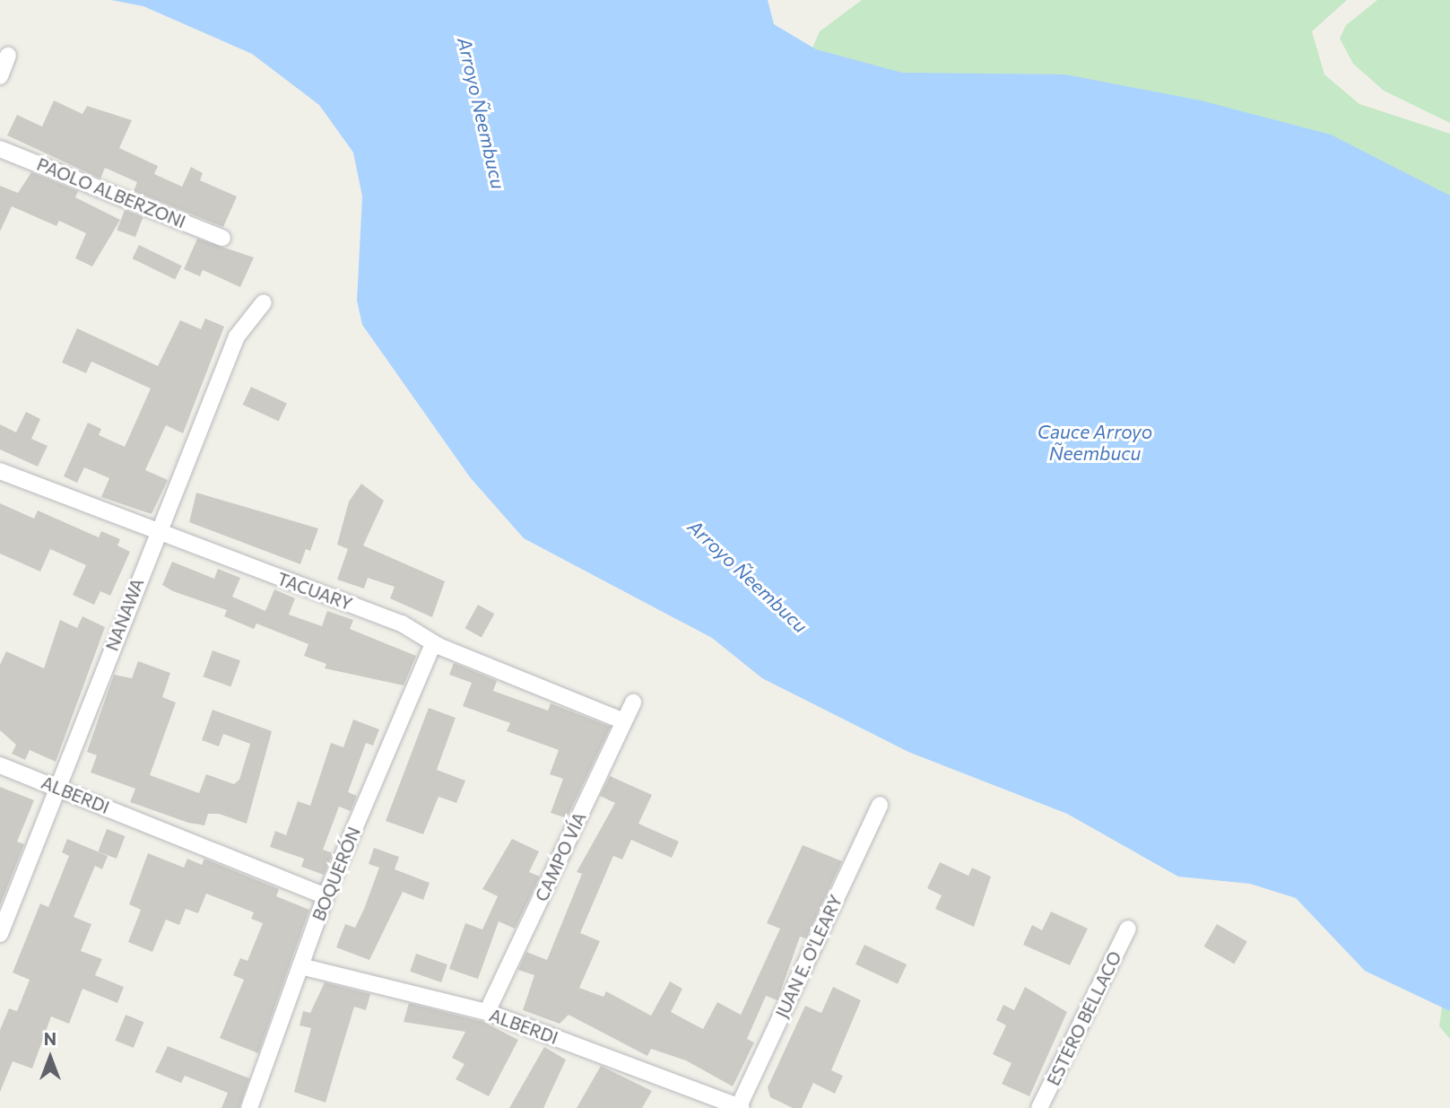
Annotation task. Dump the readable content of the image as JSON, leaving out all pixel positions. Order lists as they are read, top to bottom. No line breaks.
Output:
{"streets":{"street":["PAOLO ALBERZONI","TACUARY","NANAWA","ALBERDI","CAMPO VÍA","BOQUERÓN","JUAN E. O'LEARY","ESTERO BELLACO"]},"crossings":[["TACUARY","NANAWA"],["TACUARY","CAMPO VÍA"],["TACUARY","BOQUERÓN"],["NANAWA","ALBERDI"],["ALBERDI","CAMPO VÍA"],["ALBERDI","BOQUERÓN"],["ALBERDI","JUAN E. O'LEARY"]],"water":["Arroyo Ñeembucu","Cauce Arroyo Ñeembucu"],"north":"top"}
